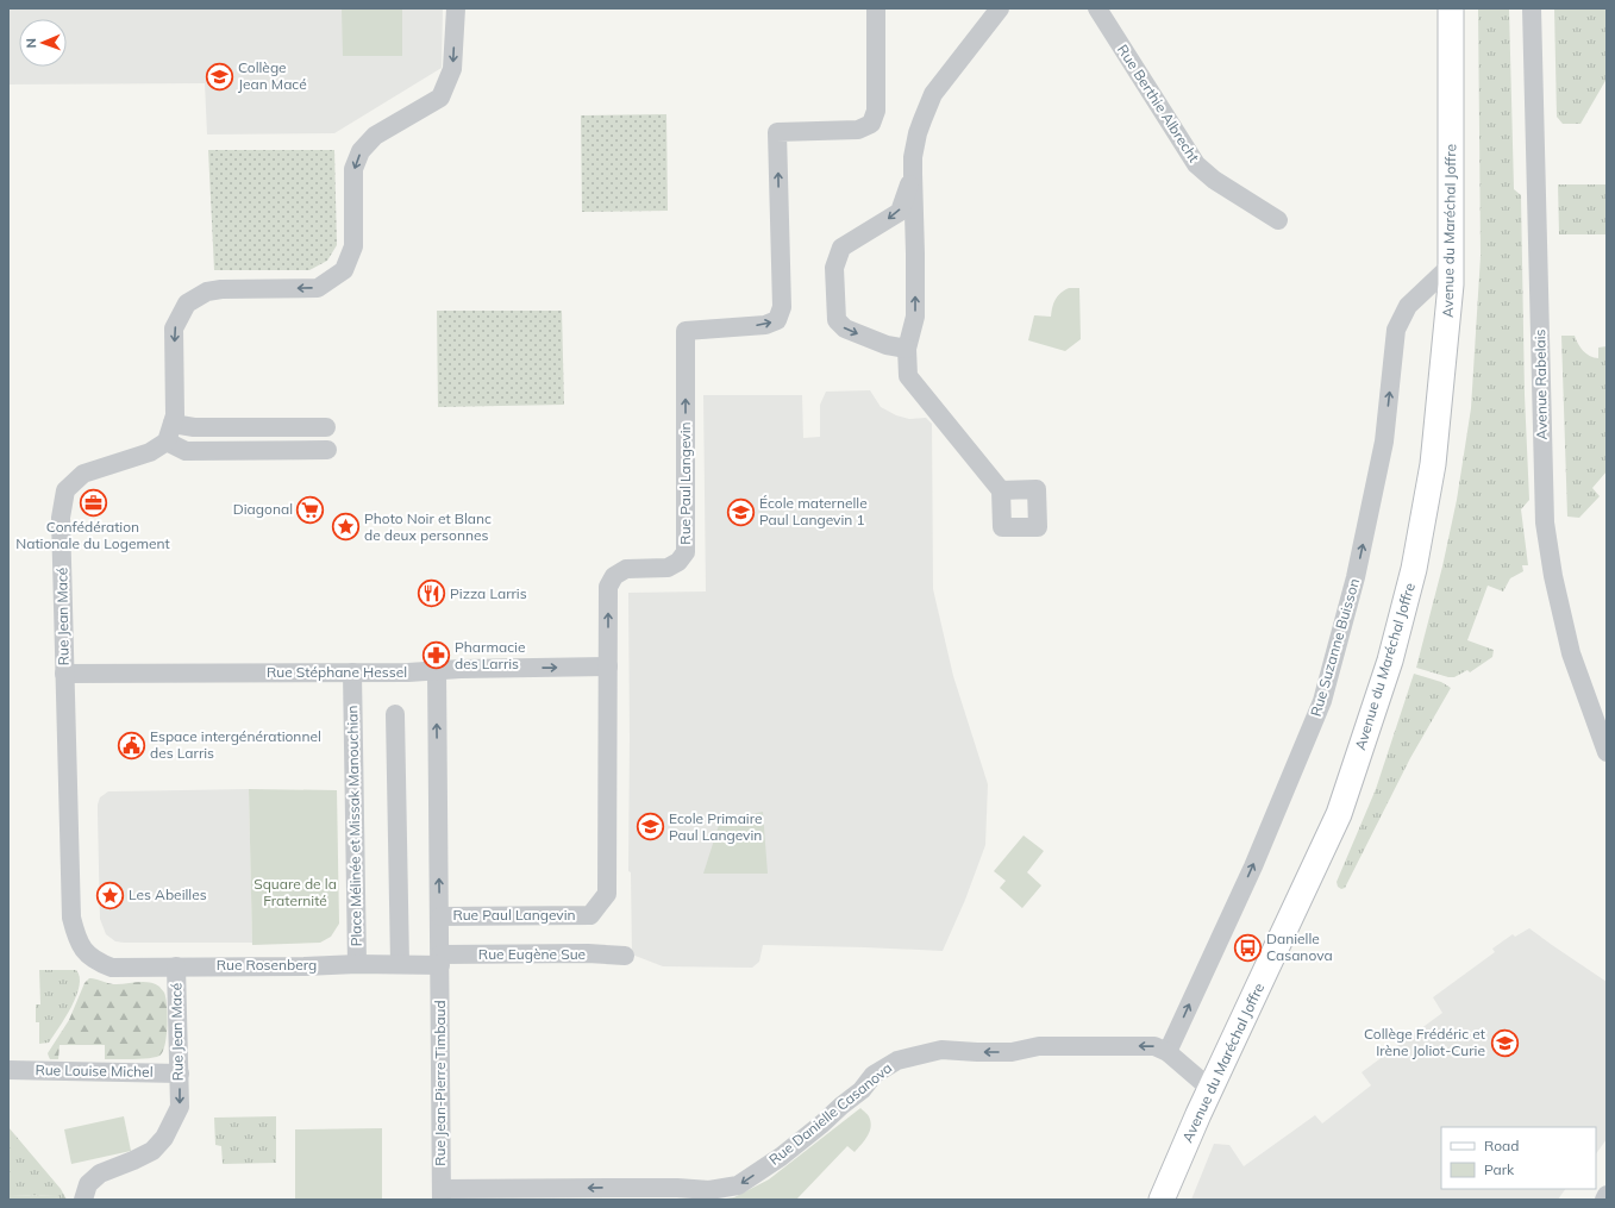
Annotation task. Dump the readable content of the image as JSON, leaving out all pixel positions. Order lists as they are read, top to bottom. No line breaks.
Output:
{"streets":{"main road":["Avenue du Maréchal Joffre"],"street":["Rue Berthie Albrecht","Avenue Rabelais","Rue Paul Langevin","Rue Jean Macé","Rue Suzanne Buisson","Rue Stéphane Hessel","Place Mélinée et Missak Manouchian","Rue Eugène Sue","Rue Rosenberg","Rue Louise Michel","Rue Jean-Pierre Timbaud","Rue Danielle Casanova"]},"crossings":[["Avenue du Maréchal Joffre","Rue Suzanne Buisson"],["Avenue du Maréchal Joffre","Rue Danielle Casanova"],["Rue Paul Langevin","Rue Stéphane Hessel"],["Rue Jean Macé","Rue Stéphane Hessel"],["Rue Jean Macé","Rue Rosenberg"],["Rue Jean Macé","Rue Louise Michel"],["Rue Suzanne Buisson","Rue Danielle Casanova"],["Rue Stéphane Hessel","Place Mélinée et Missak Manouchian"],["Place Mélinée et Missak Manouchian","Rue Eugène Sue"],["Place Mélinée et Missak Manouchian","Rue Rosenberg"],["Place Mélinée et Missak Manouchian","Rue Jean-Pierre Timbaud"],["Rue Eugène Sue","Rue Jean-Pierre Timbaud"],["Rue Jean-Pierre Timbaud","Rue Danielle Casanova"]],"one_way":["Rue Suzanne Buisson","Rue Danielle Casanova"],"parks":["Square de la Fraternité"],"places":{"school or university":["Collège Jean Macé","École maternelle Paul Langevin 1","Ecole Primaire Paul Langevin","Collège Frédéric et Irène Joliot-Curie"],"office":["Confédération Nationale du Logement"],"supermarket":["Diagonal"],"place":["Photo Noir et Blanc de deux personnes","Les Abeilles"],"restaurant":["Pizza Larris"],"pharmacy":["Pharmacie des Larris"],"public building":["Espace intergénérationnel des Larris"],"bus stop":["Danielle Casanova"]},"legend":["Road","Park"],"north":"left"}
